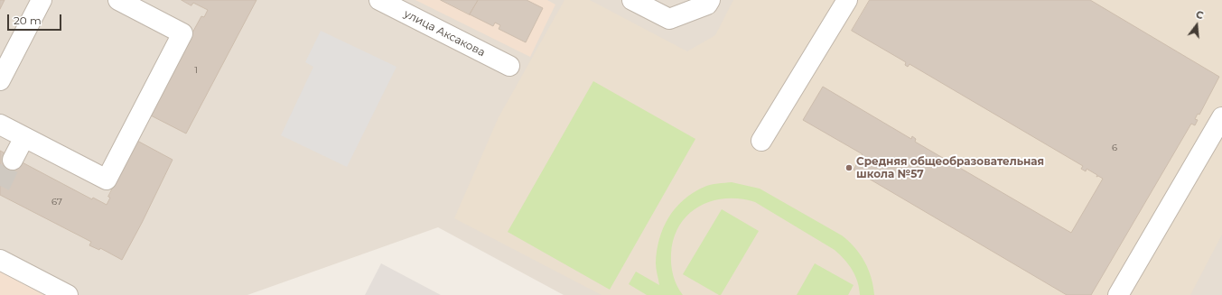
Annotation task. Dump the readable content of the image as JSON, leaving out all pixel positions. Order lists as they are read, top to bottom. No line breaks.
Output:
{"streets":{"street":["улица Аксакова"]},"places":["Средняя общеобразовательная школа №57"],"house_numbers":["1","6","67"],"scale_bar":"20 m","north":"top"}
